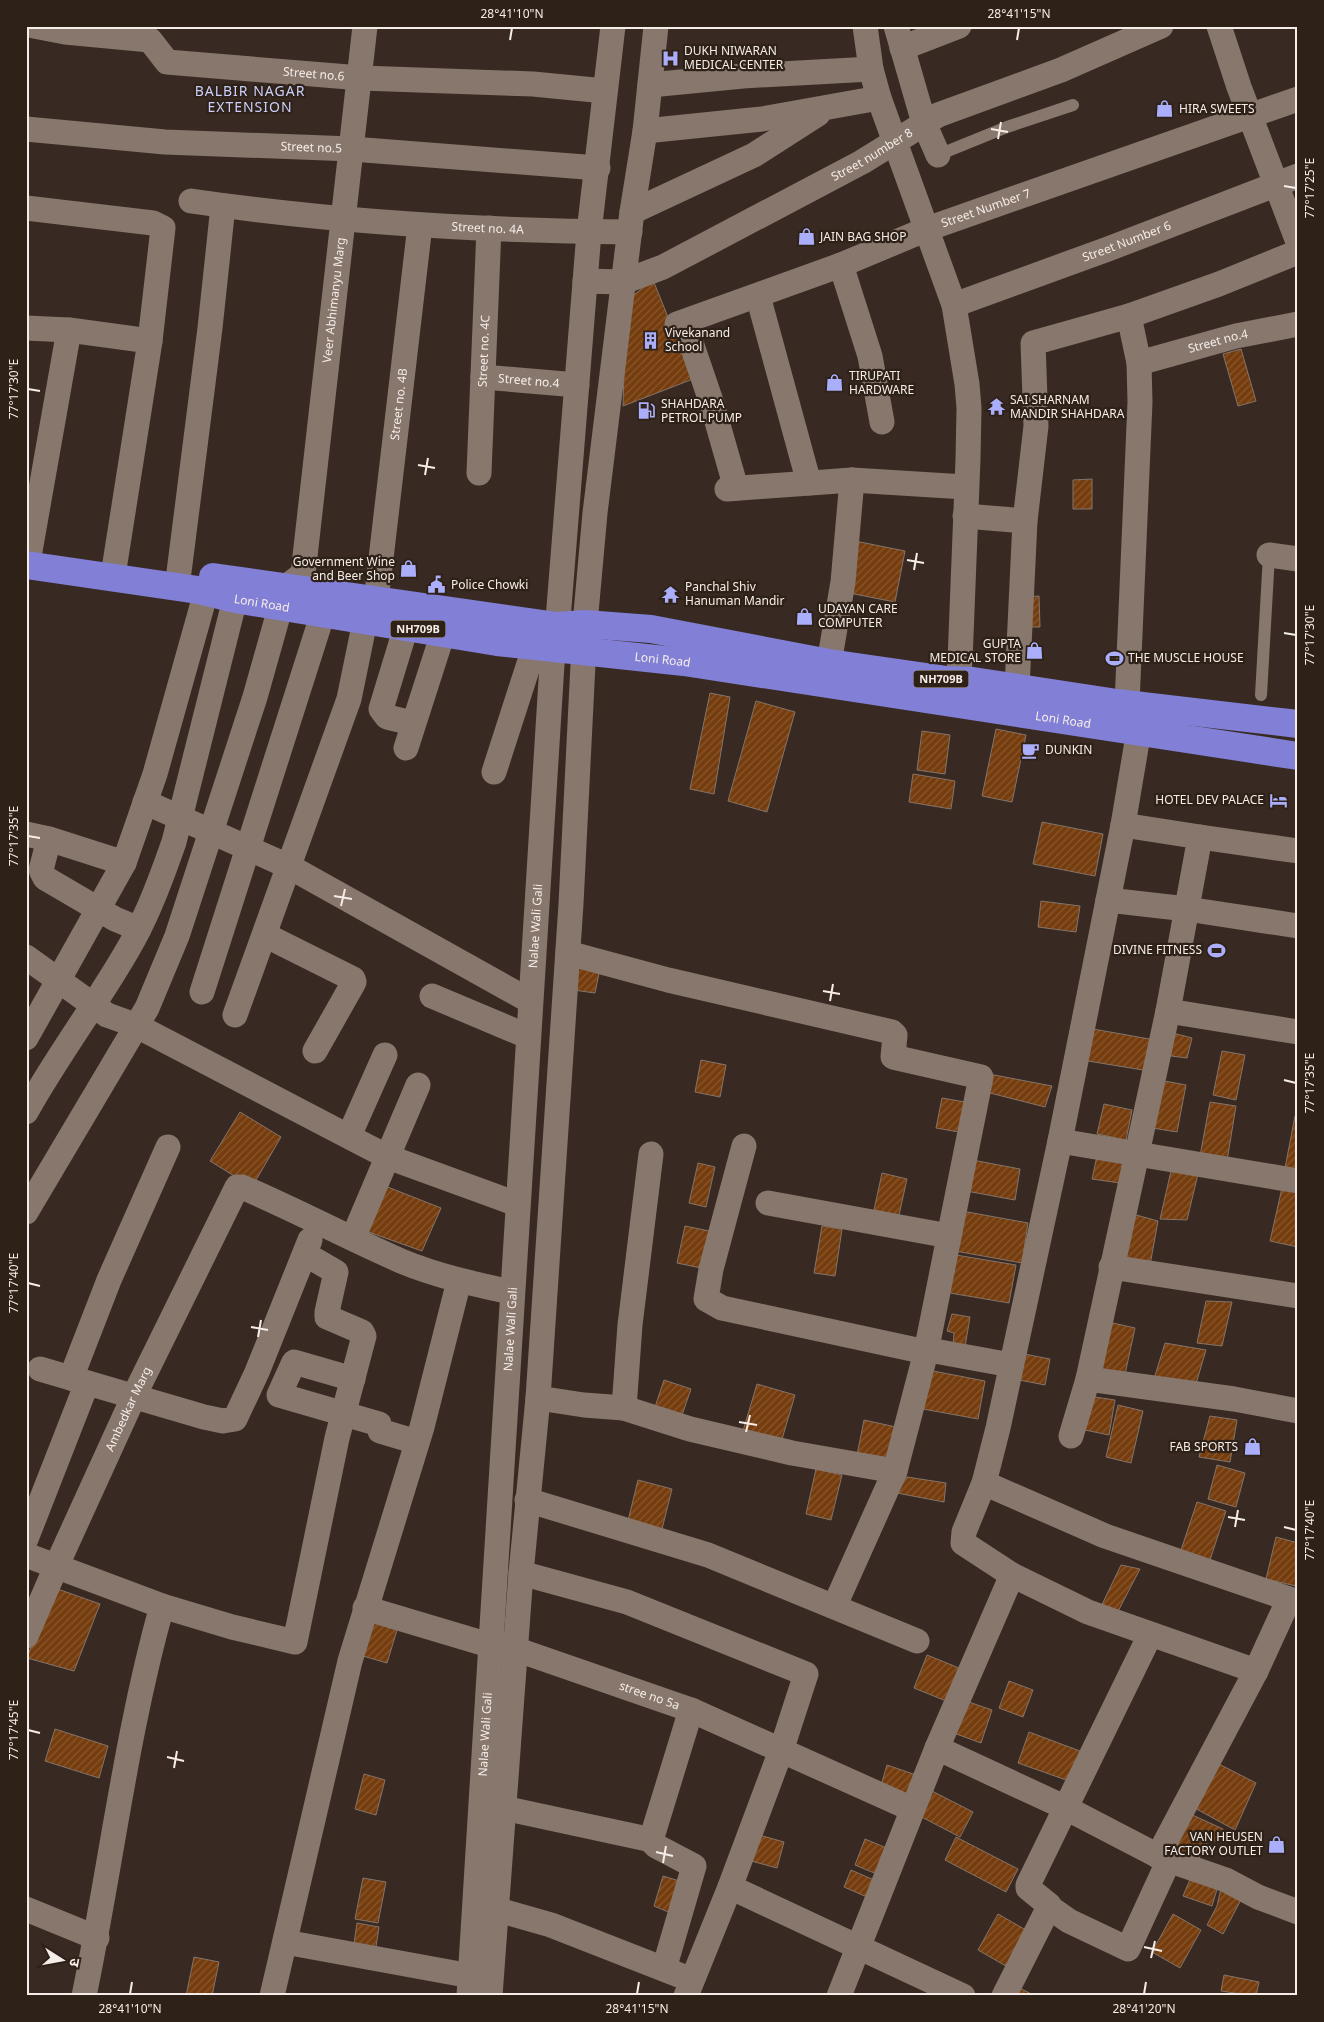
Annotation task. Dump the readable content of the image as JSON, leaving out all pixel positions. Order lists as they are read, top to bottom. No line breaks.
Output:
{"streets":{"highway":["Loni Road","NH709B"],"street":["Street no.6","Street no.5","Street number 8","Street Number 7","Street no. 4A","Street Number 6","Veer Abhimanyu Marg","Street no.4","Street no. 4C","Street no. 4B","Nalae Wali Gali","Ambedkar Marg","stree no 5a"]},"crossings":[["Street no.6","Veer Abhimanyu Marg"],["Street no.5","Veer Abhimanyu Marg"],["Street no. 4A","Veer Abhimanyu Marg"],["Street no. 4A","Street no. 4C"],["Street no. 4A","Street no. 4B"],["Veer Abhimanyu Marg","Loni Road"],["Street no.4","Street no. 4C"],["Loni Road","Nalae Wali Gali"],["Nalae Wali Gali","stree no 5a"]],"districts":["BALBIR NAGAR EXTENSION"],"places":{"hospital":["DUKH NIWARAN MEDICAL CENTER"],"shop":["HIRA SWEETS","JAIN BAG SHOP","TIRUPATI HARDWARE","Government Wine and Beer Shop","UDAYAN CARE COMPUTER","GUPTA MEDICAL STORE","FAB SPORTS","VAN HEUSEN FACTORY OUTLET"],"building":["Vivekanand School"],"temple":["SAI SHARNAM MANDIR SHAHDARA","Panchal Shiv Hanuman Mandir"],"fuel station":["SHAHDARA PETROL PUMP"],"public building":["Police Chowki"],"sports":["THE MUSCLE HOUSE","DIVINE FITNESS"],"cafe":["DUNKIN"],"hotel":["HOTEL DEV PALACE"]},"north":"right","coordinates":["28°41'10\"N","28°41'15\"N","77°17'25\"E","77°17'30\"E","77°17'35\"E","77°17'40\"E","77°17'45\"E","28°41'20\"N"]}
